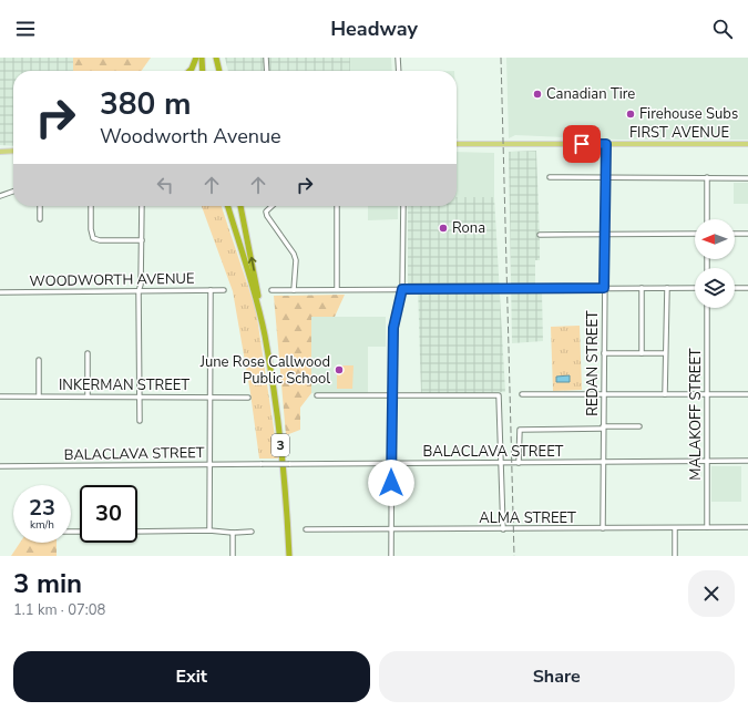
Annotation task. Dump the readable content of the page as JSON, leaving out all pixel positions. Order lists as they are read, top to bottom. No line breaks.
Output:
{"streets":{"highway":["3"],"main road":["FIRST AVENUE"],"street":["WOODWORTH AVENUE","REDAN STREET","INKERMAN STREET","MALAKOFF STREET","BALACLAVA STREET","ALMA STREET"]},"crossings":[["FIRST AVENUE","REDAN STREET"],["REDAN STREET","BALACLAVA STREET"],["REDAN STREET","ALMA STREET"],["MALAKOFF STREET","BALACLAVA STREET"],["MALAKOFF STREET","ALMA STREET"]],"places":["Canadian Tire","Firehouse Subs","Rona","June Rose Callwood Public School"],"north":"left","page":{"header":"Headway","turn":["380 m","Woodworth Avenue"],"speed":"23 km/h","limit":"30","heading":["3 min","1.1 km · 07:08"],"buttons":["Exit","Share"]}}
